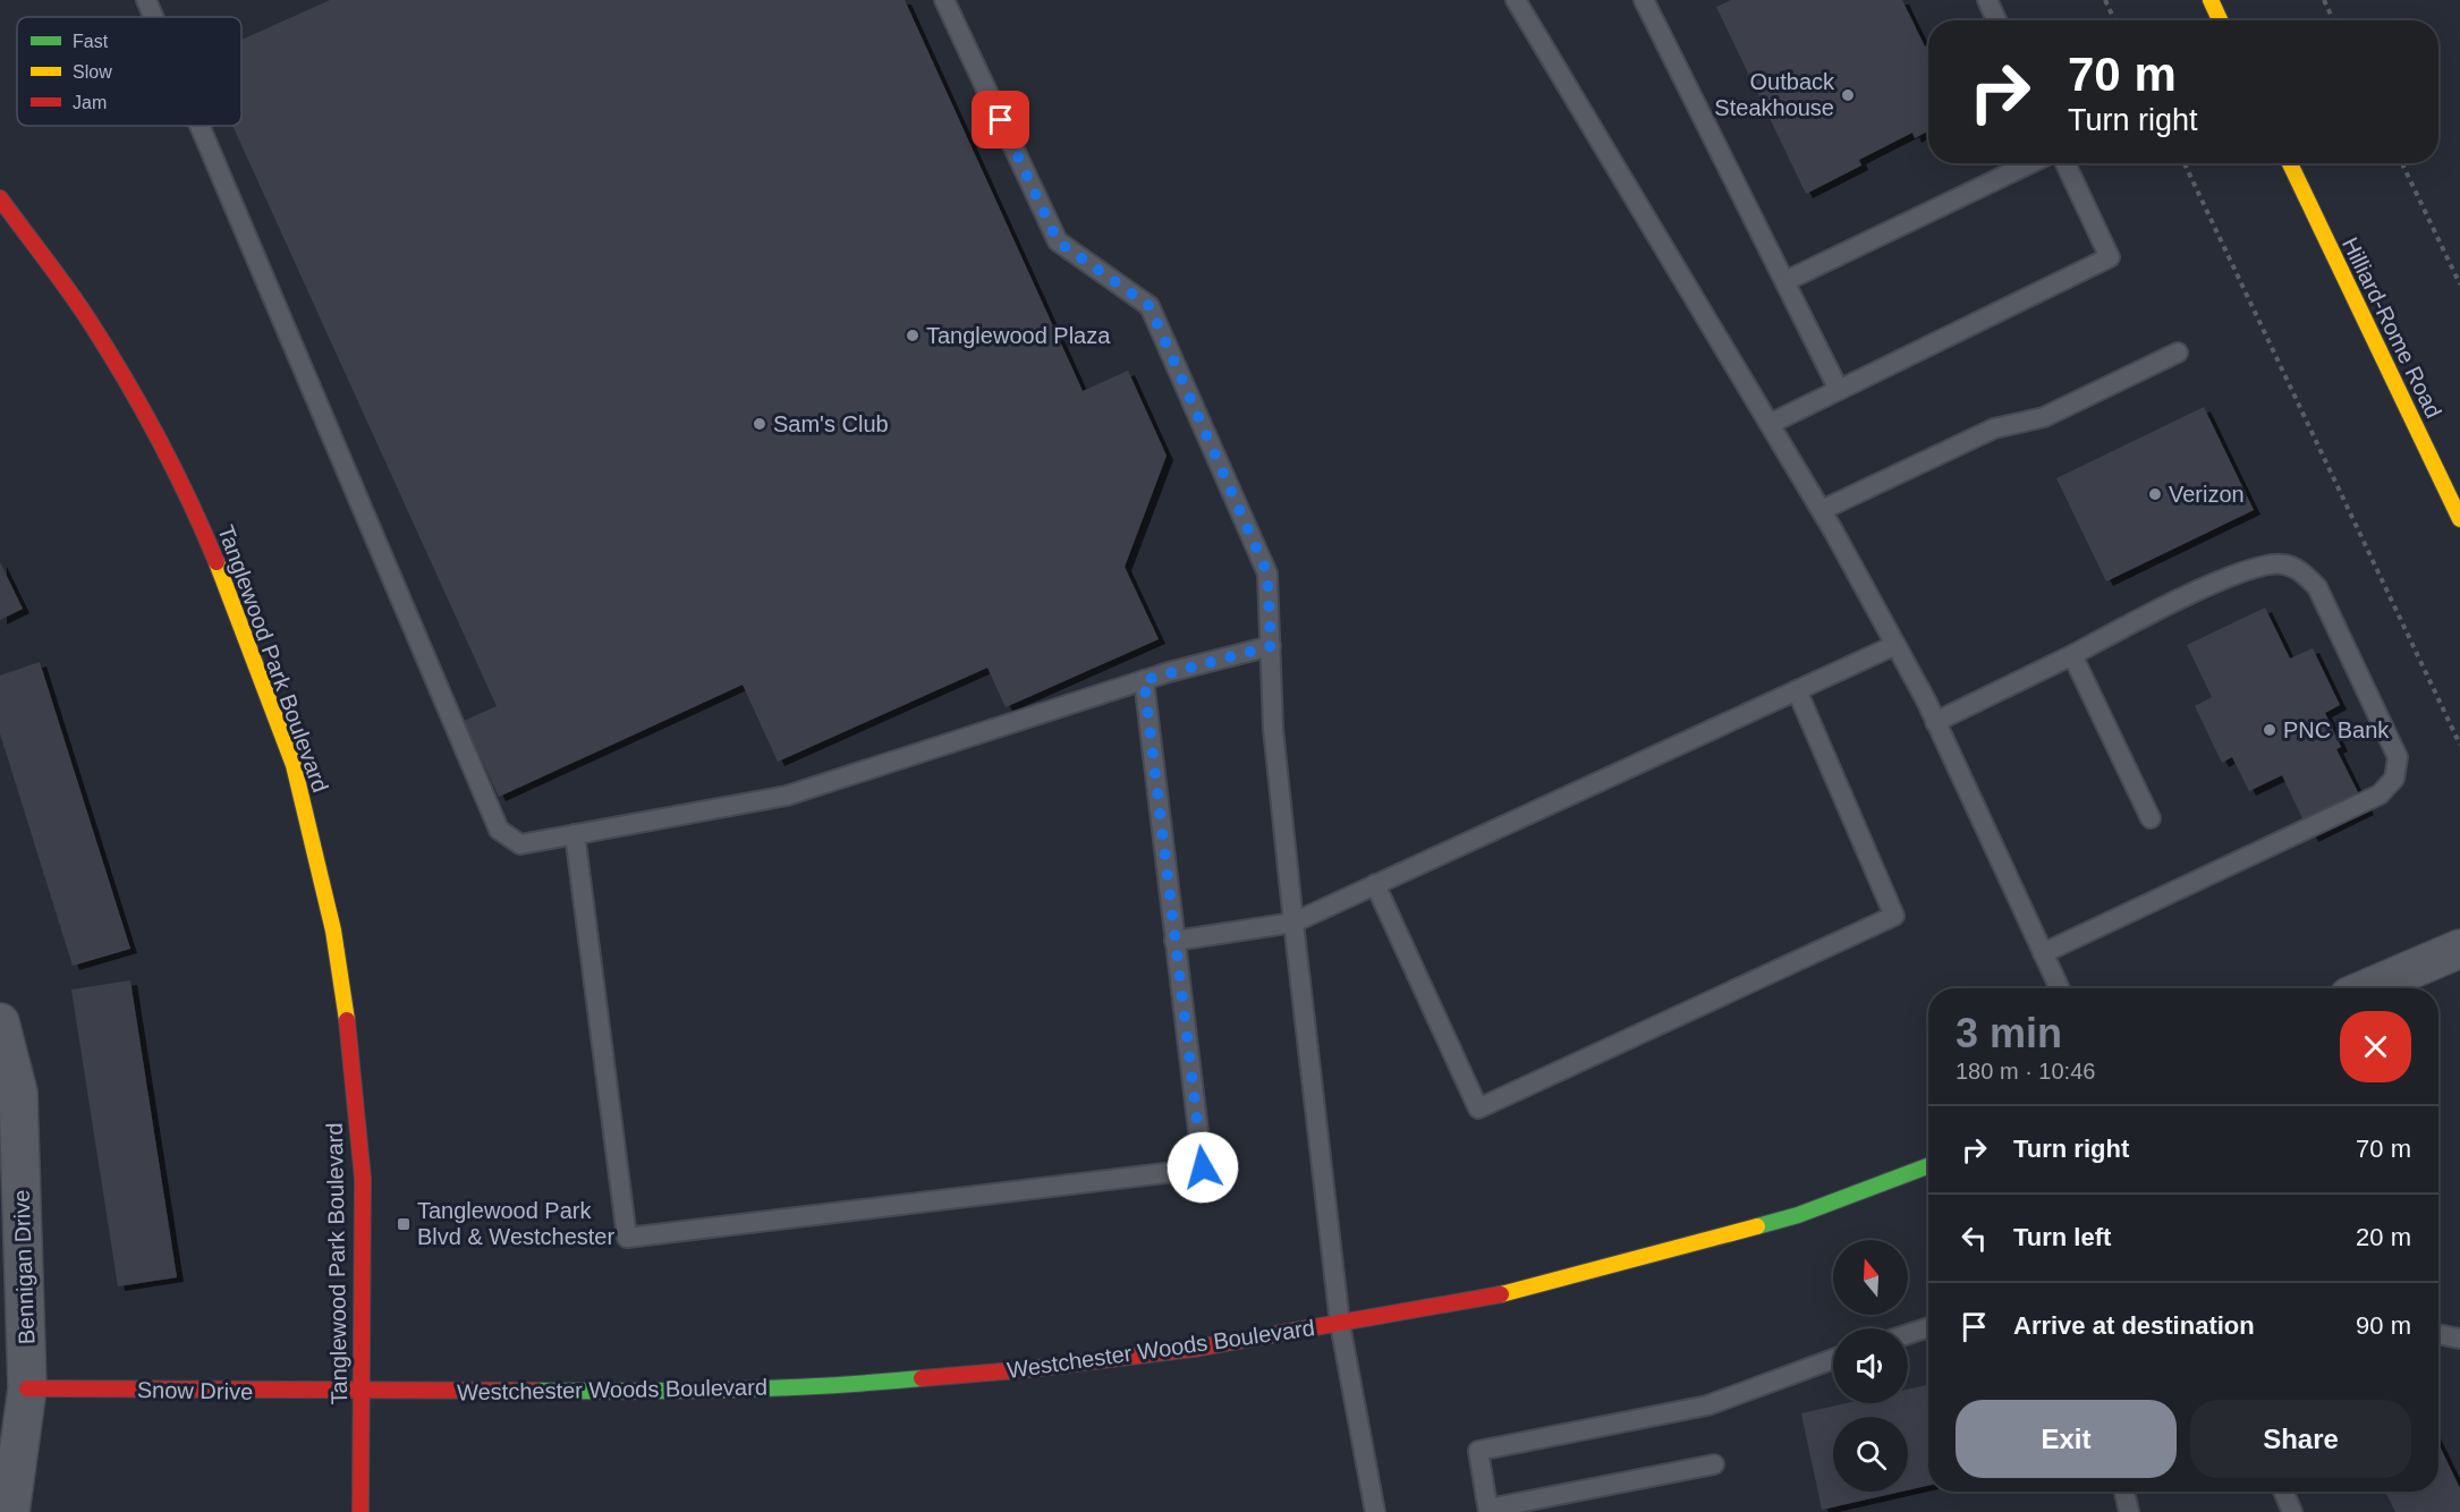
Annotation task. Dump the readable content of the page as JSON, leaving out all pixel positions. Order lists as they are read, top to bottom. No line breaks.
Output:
{"streets":{"street":["Hilliard-Rome Road","Tanglewood Park Boulevard","Bennigan Drive","Westchester Woods Boulevard","Snow Drive"]},"crossings":[["Tanglewood Park Boulevard","Westchester Woods Boulevard"],["Tanglewood Park Boulevard","Snow Drive"],["Bennigan Drive","Snow Drive"],["Westchester Woods Boulevard","Snow Drive"]],"places":{"other":["Outback Steakhouse","Tanglewood Plaza","Sam's Club","Verizon","PNC Bank"],"transit":["Tanglewood Park Blvd & Westchester"]},"legend":["Fast","Slow","Jam"],"north":"top","page":{"turn":["70 m","Turn right"],"heading":["3 min","180 m · 10:46"],"list":[{"name":"Turn right","value":"70 m"},{"name":"Turn left","value":"20 m"},{"name":"Arrive at destination","value":"90 m"}],"buttons":["Exit","Share"]}}
